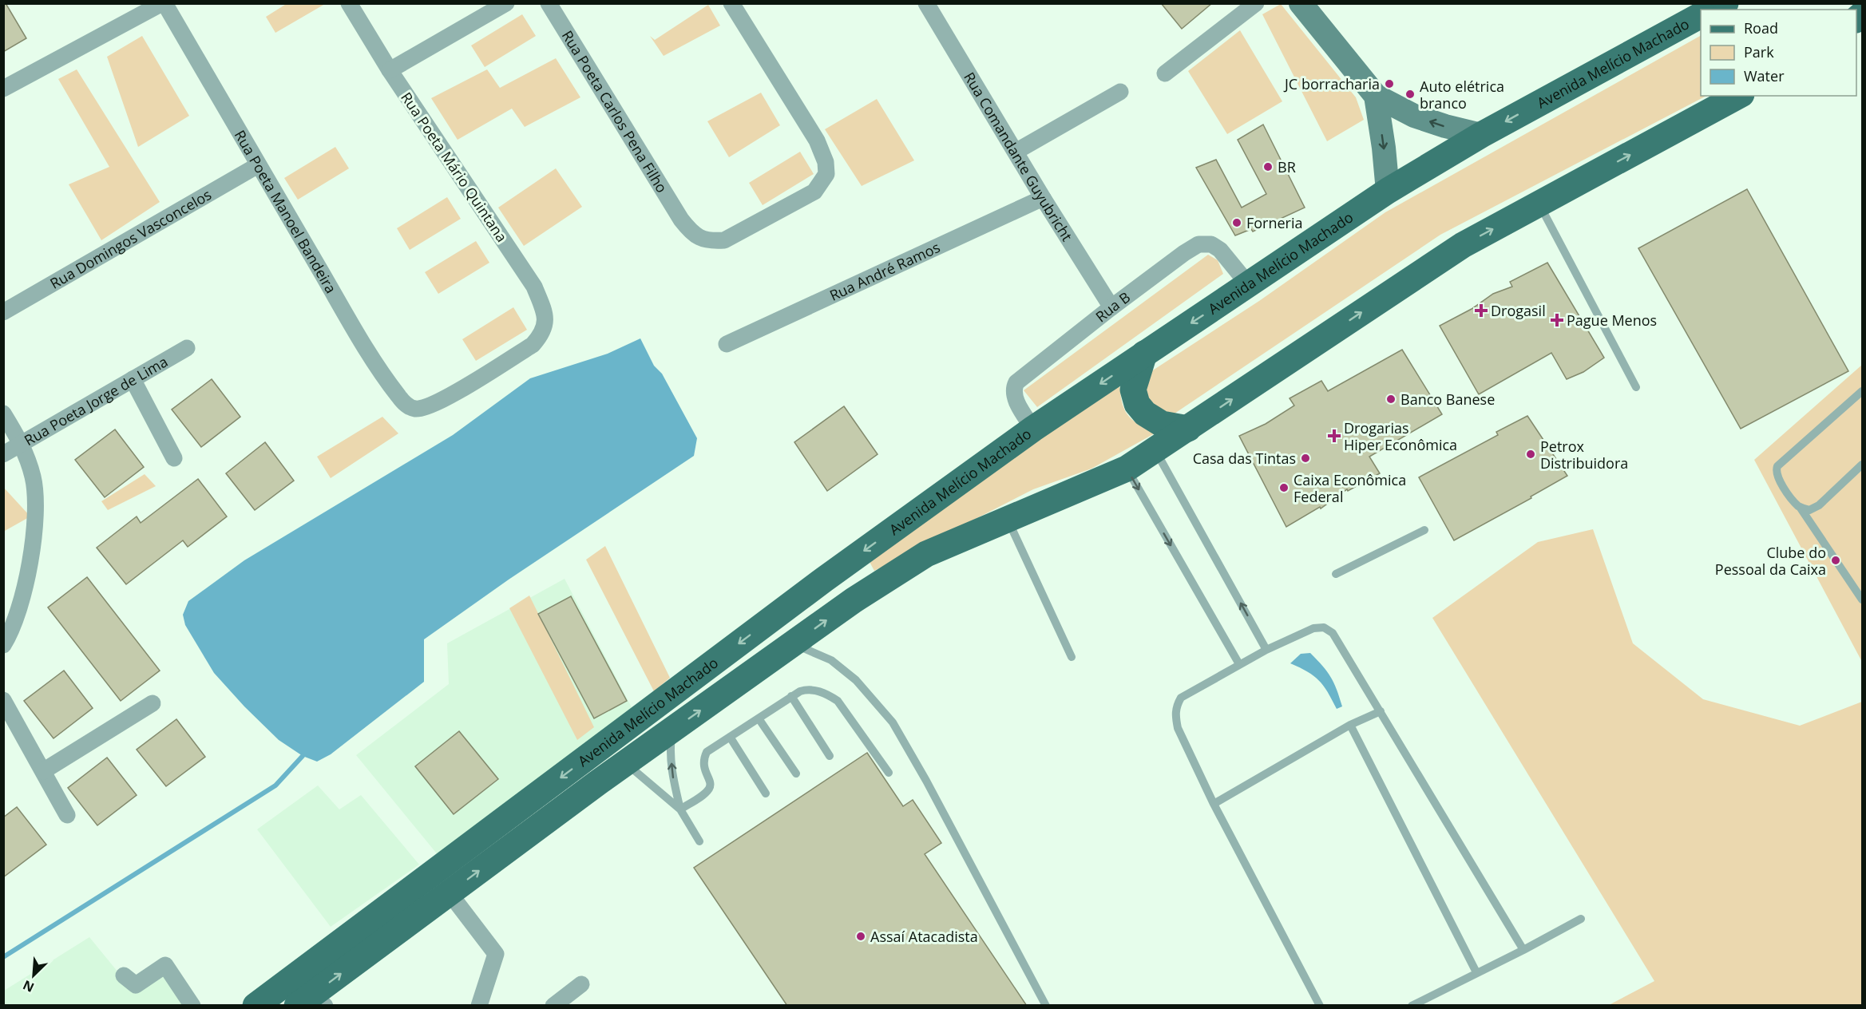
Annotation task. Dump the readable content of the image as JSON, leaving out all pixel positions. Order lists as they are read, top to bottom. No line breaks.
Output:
{"streets":{"main road":["Avenida Melício Machado"],"street":["Rua Poeta Carlos Pena Filho","Rua Comandante Guyubricht","Rua Poeta Mário Quintana","Rua Poeta Manoel Bandeira","Rua Domingos Vasconcelos","Rua André Ramos","Rua B","Rua Poeta Jorge de Lima"]},"crossings":[["Avenida Melício Machado","Rua B"],["Rua Comandante Guyubricht","Rua André Ramos"],["Rua Comandante Guyubricht","Rua B"],["Rua Poeta Mário Quintana","Rua Poeta Manoel Bandeira"],["Rua Poeta Manoel Bandeira","Rua Domingos Vasconcelos"]],"places":{"other":["JC borracharia","Auto elétrica branco","BR","Forneria","Banco Banese","Petrox Distribuidora","Casa das Tintas","Caixa Econômica Federal","Clube do Pessoal da Caixa","Assaí Atacadista"],"health":["Drogasil","Pague Menos","Drogarias Hiper Econômica"]},"legend":["Road","Park","Water"],"north":"bottom left"}
